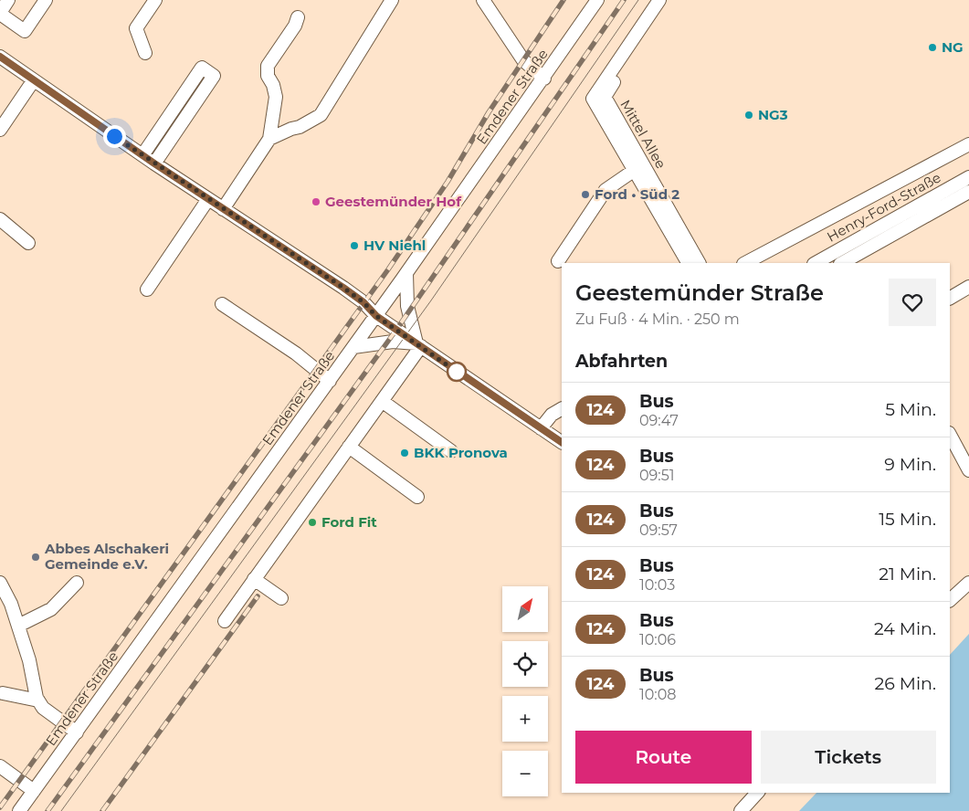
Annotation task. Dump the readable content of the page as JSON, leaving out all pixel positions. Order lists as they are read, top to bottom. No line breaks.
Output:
{"streets":{"street":["Emdener Straße","Mittel Allee","Henry-Ford-Straße"]},"places":["NG","NG3","Ford • Süd 2","Geestemünder Hof","HV Niehl","BKK Pronova","Ford Fit","Abbes Alschakeri Gemeinde e.V."],"lines":["bus line 124"],"north":"top right","page":{"heading":[["Geestemünder Straße","Zu Fuß · 4 Min. · 250 m"],"Abfahrten"],"list":[{"mark":"124","name":"Bus","note":"09:47","value":"5 Min."},{"mark":"124","name":"Bus","note":"09:51","value":"9 Min."},{"mark":"124","name":"Bus","note":"09:57","value":"15 Min."},{"mark":"124","name":"Bus","note":"10:03","value":"21 Min."},{"mark":"124","name":"Bus","note":"10:06","value":"24 Min."},{"mark":"124","name":"Bus","note":"10:08","value":"26 Min."}],"map_buttons":["+","−"],"buttons":["Route","Tickets"]}}
